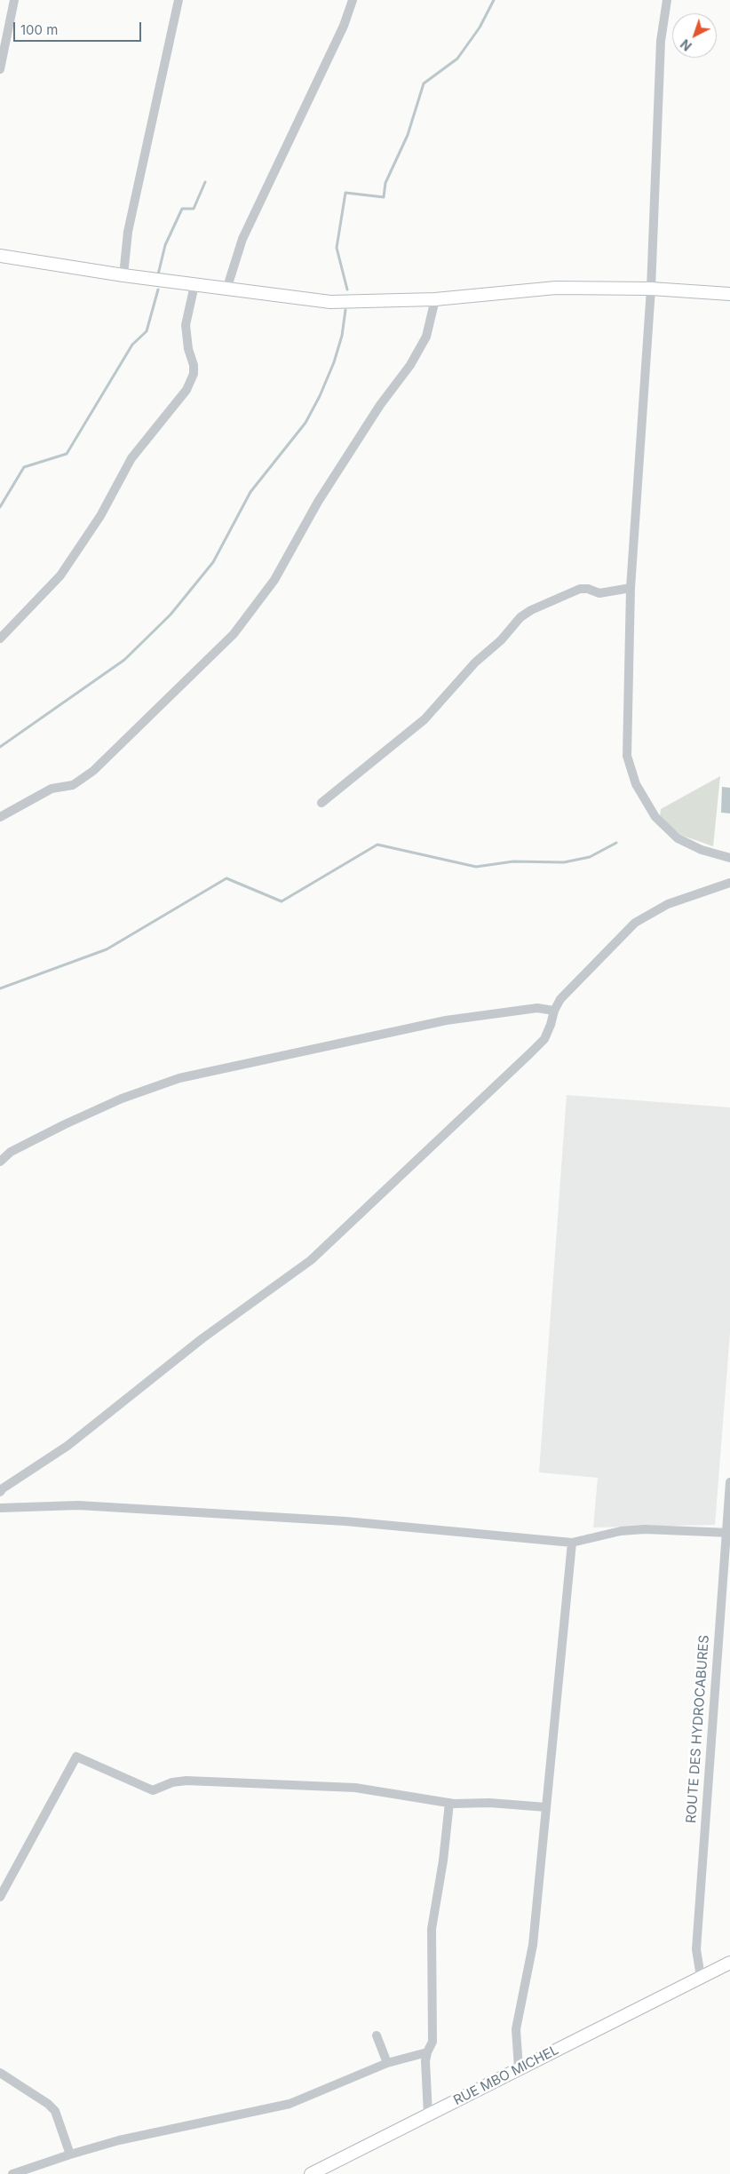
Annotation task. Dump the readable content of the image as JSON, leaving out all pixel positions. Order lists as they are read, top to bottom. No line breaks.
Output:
{"streets":{"street":["ROUTE DES HYDROCABURES","RUE MBO MICHEL"]},"crossings":[["ROUTE DES HYDROCABURES","RUE MBO MICHEL"]],"scale_bar":"100 m","north":"bottom left"}
